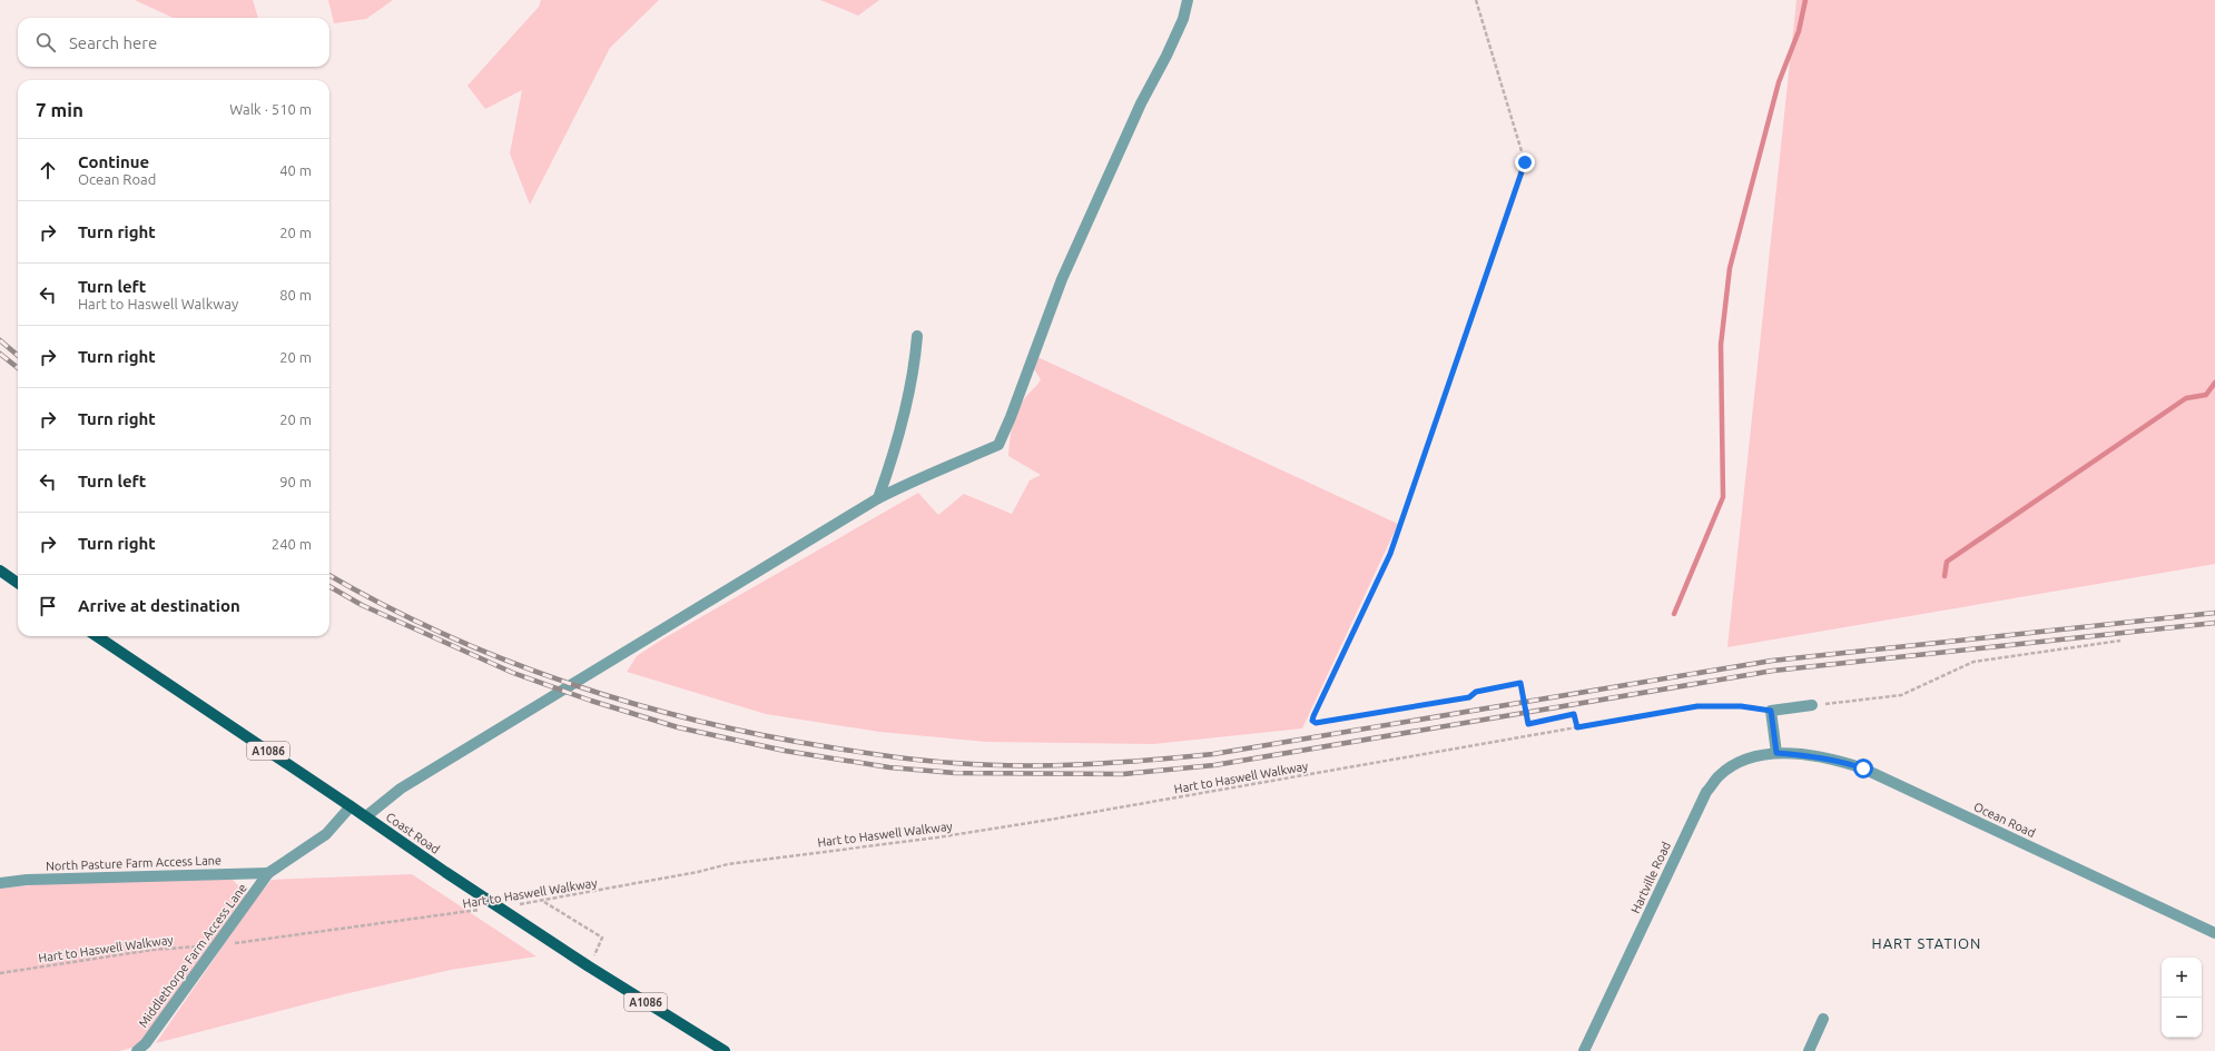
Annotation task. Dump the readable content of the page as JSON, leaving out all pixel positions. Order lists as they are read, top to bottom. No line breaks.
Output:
{"streets":{"main road":["A1086","Coast Road"],"street":["Ocean Road","North Pasture Farm Access Lane","Hartville Road","Middlethorpe Farm Access Lane"],"path":["Hart to Haswell Walkway"]},"crossings":[["Ocean Road","Hartville Road"],["North Pasture Farm Access Lane","Middlethorpe Farm Access Lane"]],"districts":["HART STATION"],"page":{"search":"Search here","heading":["7 min","Walk · 510 m"],"list":[["Continue","Ocean Road","40 m"],["Turn right","20 m"],["Turn left","Hart to Haswell Walkway","80 m"],["Turn right","20 m"],["Turn right","20 m"],["Turn left","90 m"],["Turn right","240 m"],"Arrive at destination"],"map_buttons":["+","−"]}}
